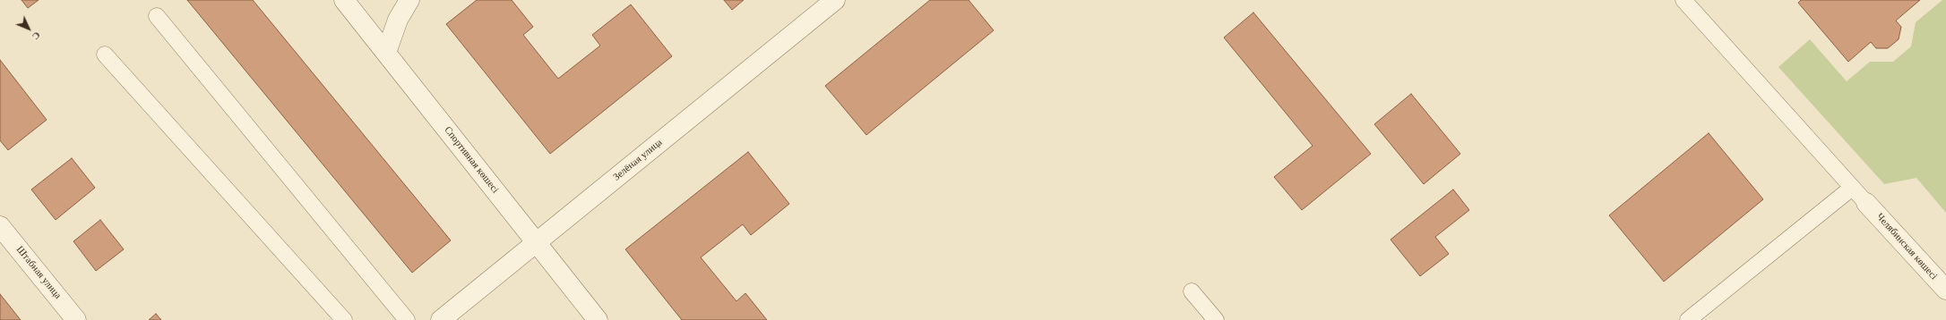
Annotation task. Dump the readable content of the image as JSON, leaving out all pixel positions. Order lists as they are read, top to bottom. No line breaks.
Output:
{"streets":{"street":["Спортивная көшесі","Зелёная улица","Челябинская көшесі","Штабная улица"]},"crossings":[["Спортивная көшесі","Зелёная улица"]],"north":"bottom right"}
